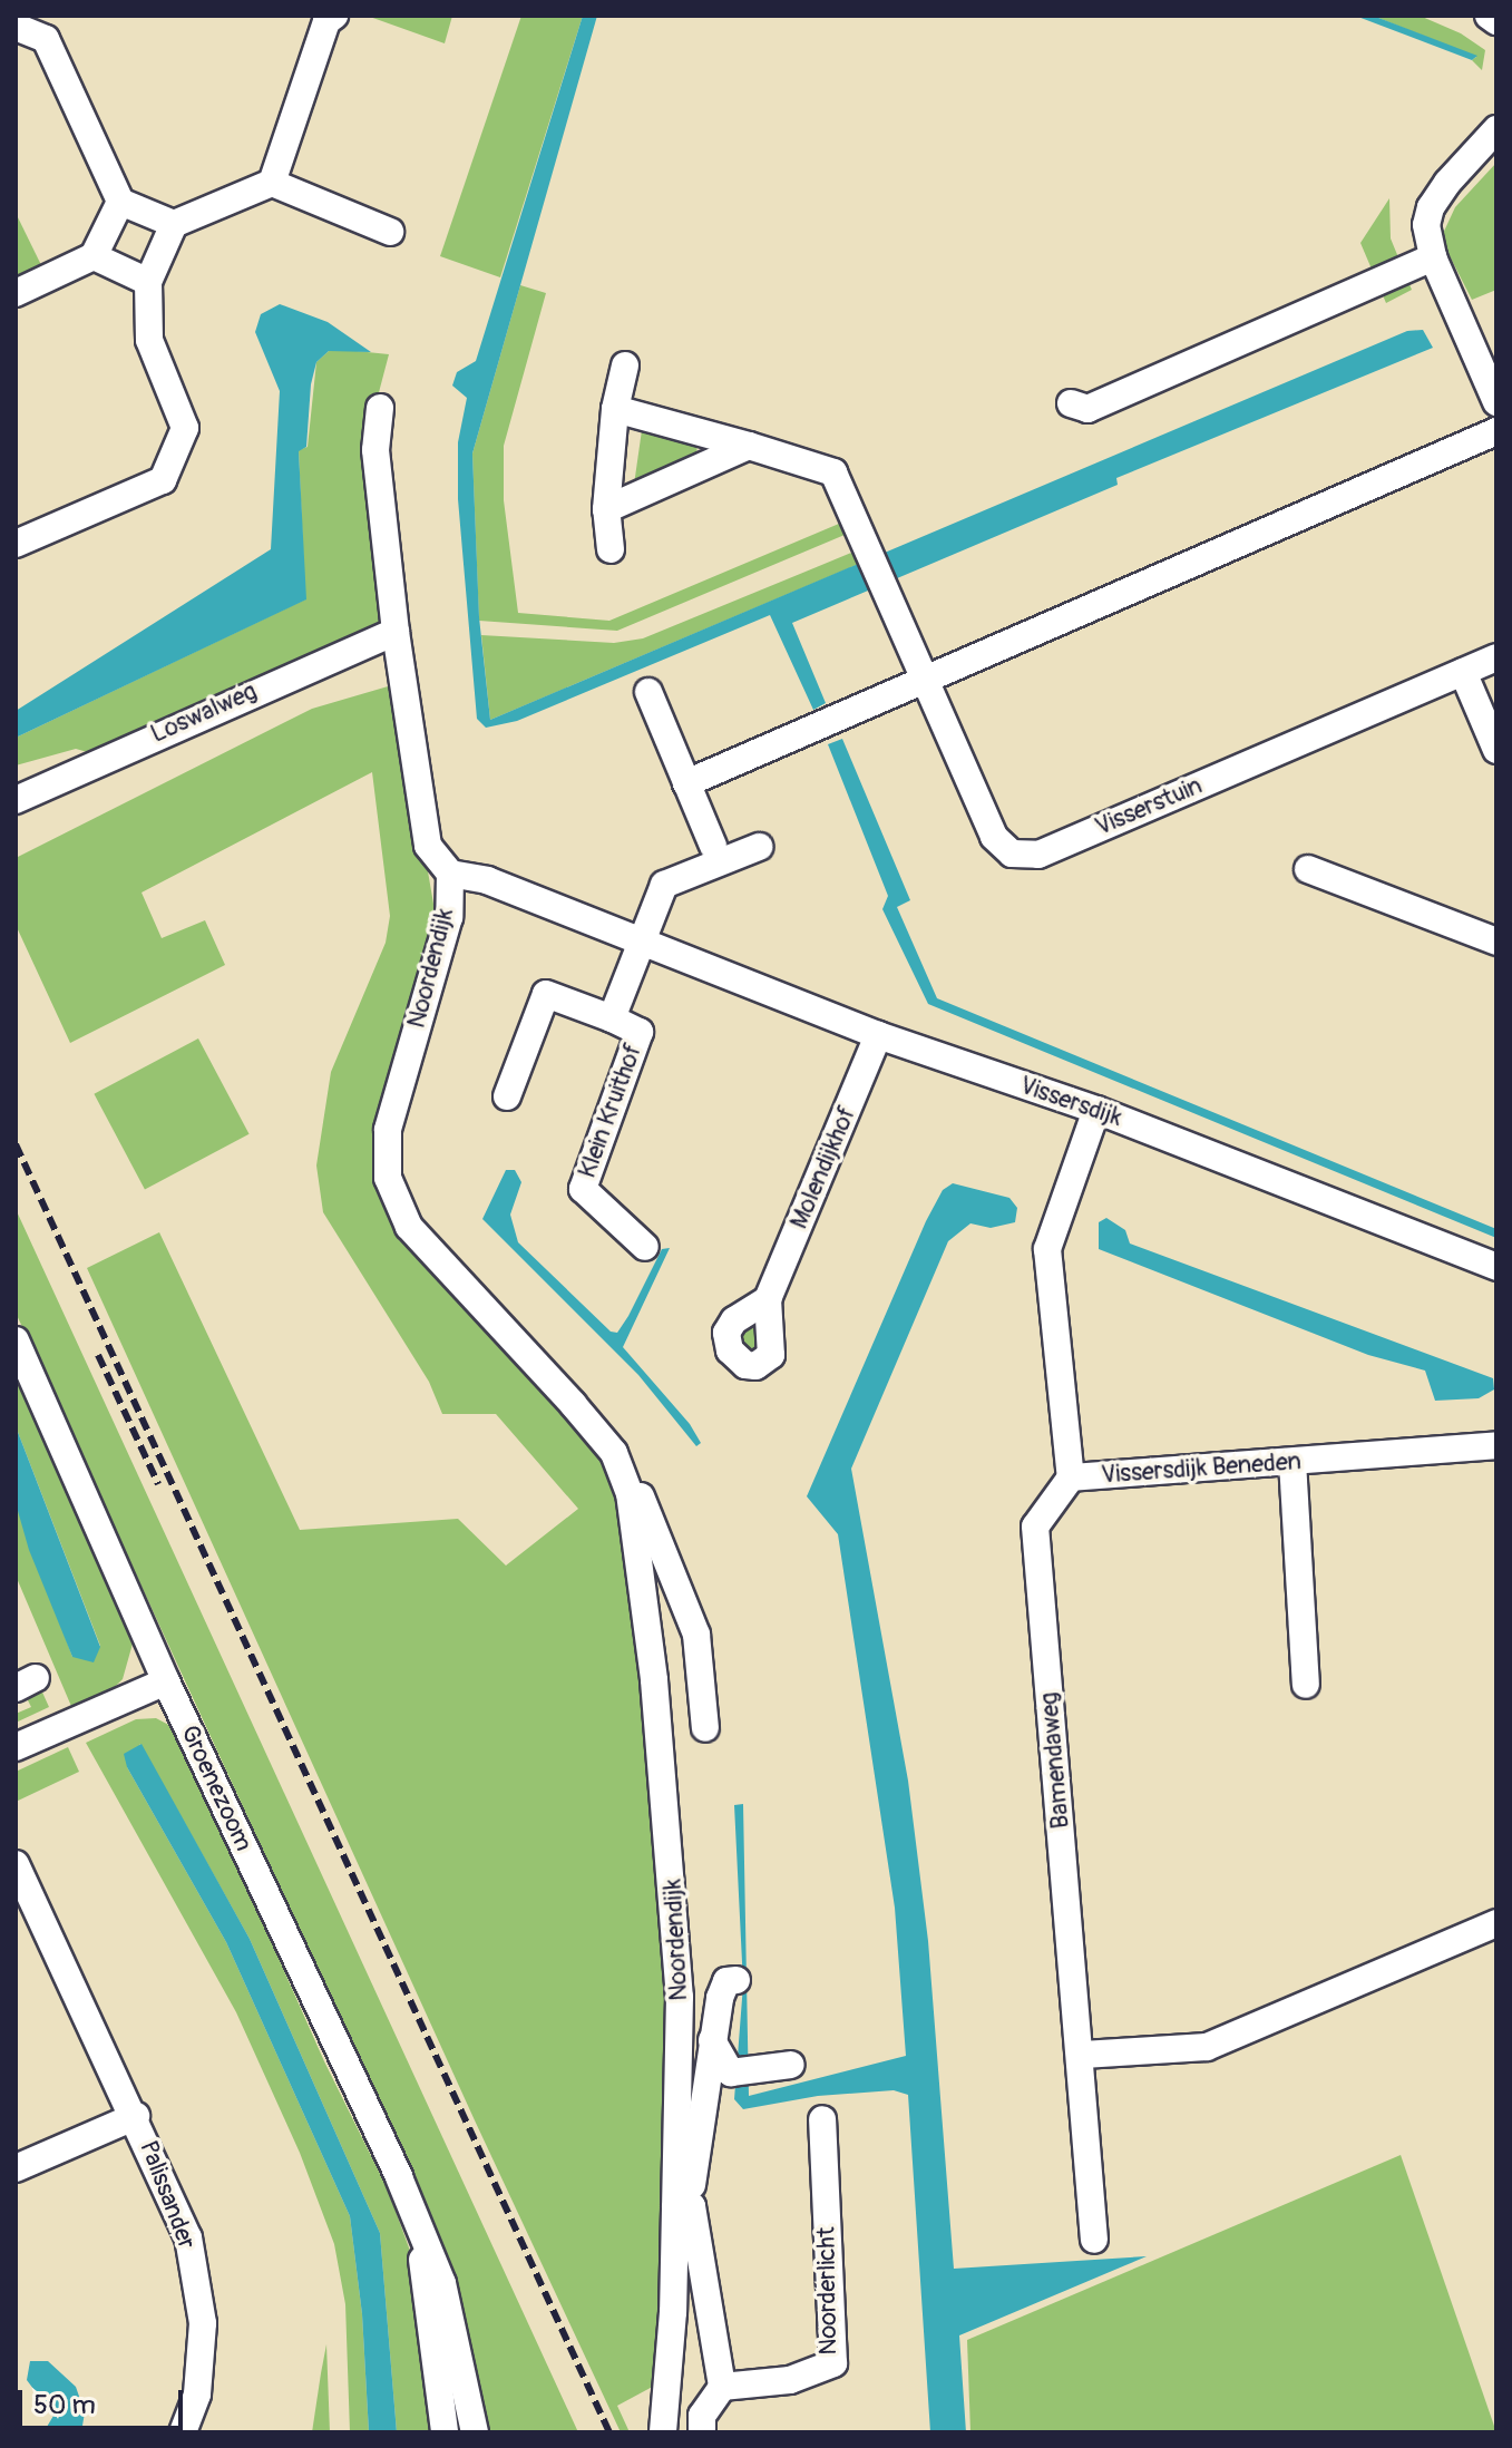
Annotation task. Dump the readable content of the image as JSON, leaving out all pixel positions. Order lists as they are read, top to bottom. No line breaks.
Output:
{"streets":{"street":["Loswalweg","Visserstuin","Noordendijk","Vissersdijk","Klein Kruithof","Molendijkhof","Vissersdijk Beneden","Bamendaweg","Groenezoom","Palissander","Noorderlicht"]},"crossings":[["Loswalweg","Noordendijk"],["Noordendijk","Vissersdijk"],["Vissersdijk","Molendijkhof"],["Vissersdijk","Vissersdijk Beneden"],["Vissersdijk Beneden","Bamendaweg"]],"scale_bar":"50 m"}
